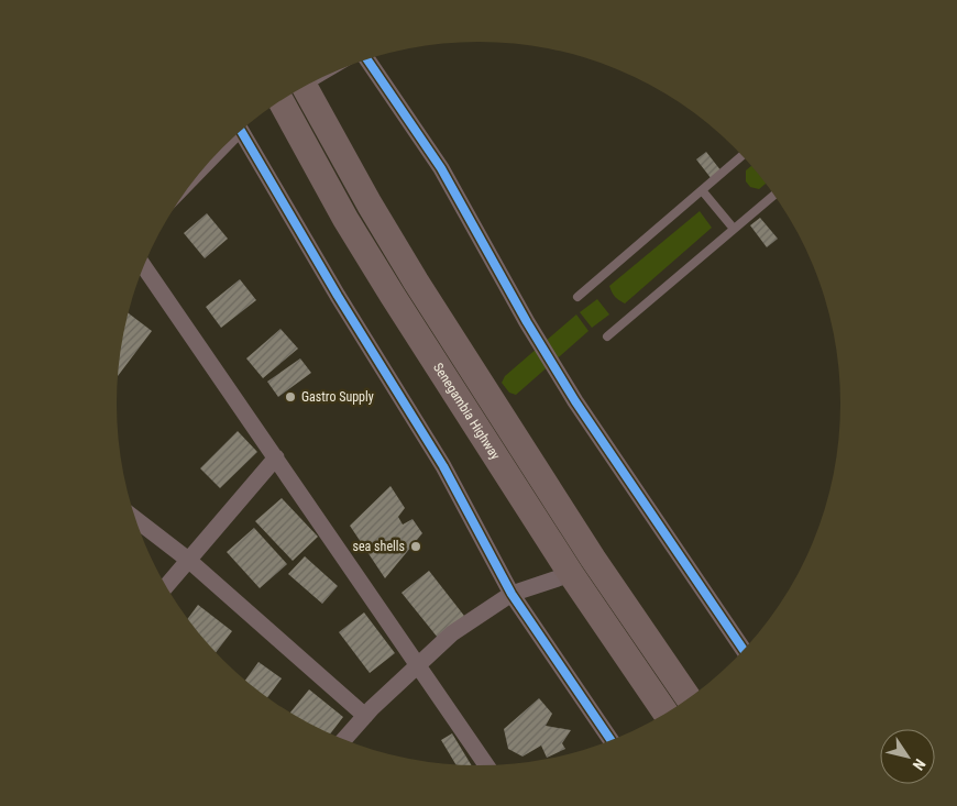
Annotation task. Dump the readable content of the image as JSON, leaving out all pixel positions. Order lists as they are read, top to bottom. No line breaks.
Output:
{"streets":{"main road":["Senegambia Highway"]},"places":["Gastro Supply","sea shells"],"north":"bottom right"}
